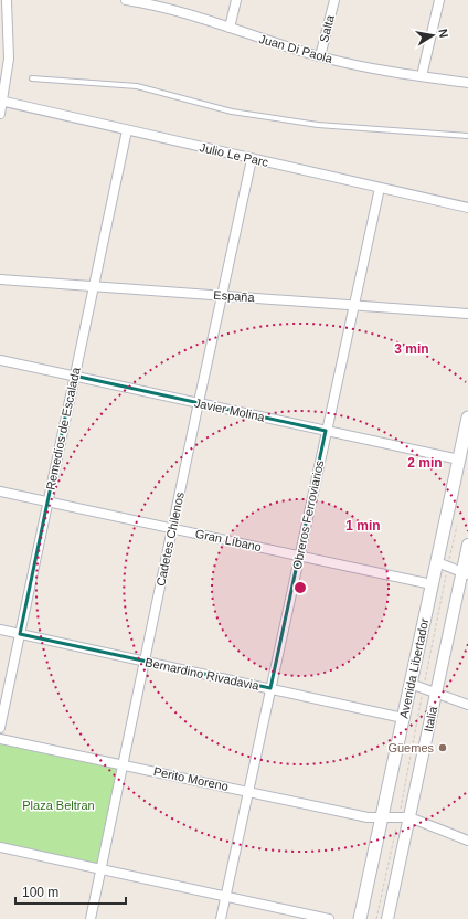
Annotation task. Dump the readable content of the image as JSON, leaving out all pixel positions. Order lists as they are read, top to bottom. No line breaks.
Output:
{"streets":{"main road":["Avenida Libertador"],"street":["Salta","Juan Di Paola","Julio Le Parc","España","Javier Molina","Remedios de Escalada","Obreros Ferroviarios","Cadetes Chilenos","Gran Líbano","Bernardino Rivadavia","Italia","Perito Moreno"]},"crossings":[["Salta","Juan Di Paola"],["Julio Le Parc","Remedios de Escalada"],["Julio Le Parc","Obreros Ferroviarios"],["Julio Le Parc","Cadetes Chilenos"],["España","Remedios de Escalada"],["España","Obreros Ferroviarios"],["España","Cadetes Chilenos"],["Javier Molina","Remedios de Escalada"],["Javier Molina","Obreros Ferroviarios"],["Javier Molina","Cadetes Chilenos"],["Javier Molina","Avenida Libertador"],["Remedios de Escalada","Gran Líbano"],["Remedios de Escalada","Bernardino Rivadavia"],["Obreros Ferroviarios","Gran Líbano"],["Obreros Ferroviarios","Bernardino Rivadavia"],["Obreros Ferroviarios","Perito Moreno"],["Cadetes Chilenos","Gran Líbano"],["Cadetes Chilenos","Bernardino Rivadavia"],["Cadetes Chilenos","Perito Moreno"],["Gran Líbano","Avenida Libertador"],["Avenida Libertador","Bernardino Rivadavia"],["Avenida Libertador","Perito Moreno"],["Italia","Perito Moreno"]],"parks":["Plaza Beltran"],"places":["Güemes"],"scale_bar":"100 m","north":"right","rings":["3 min","2 min","1 min"]}
